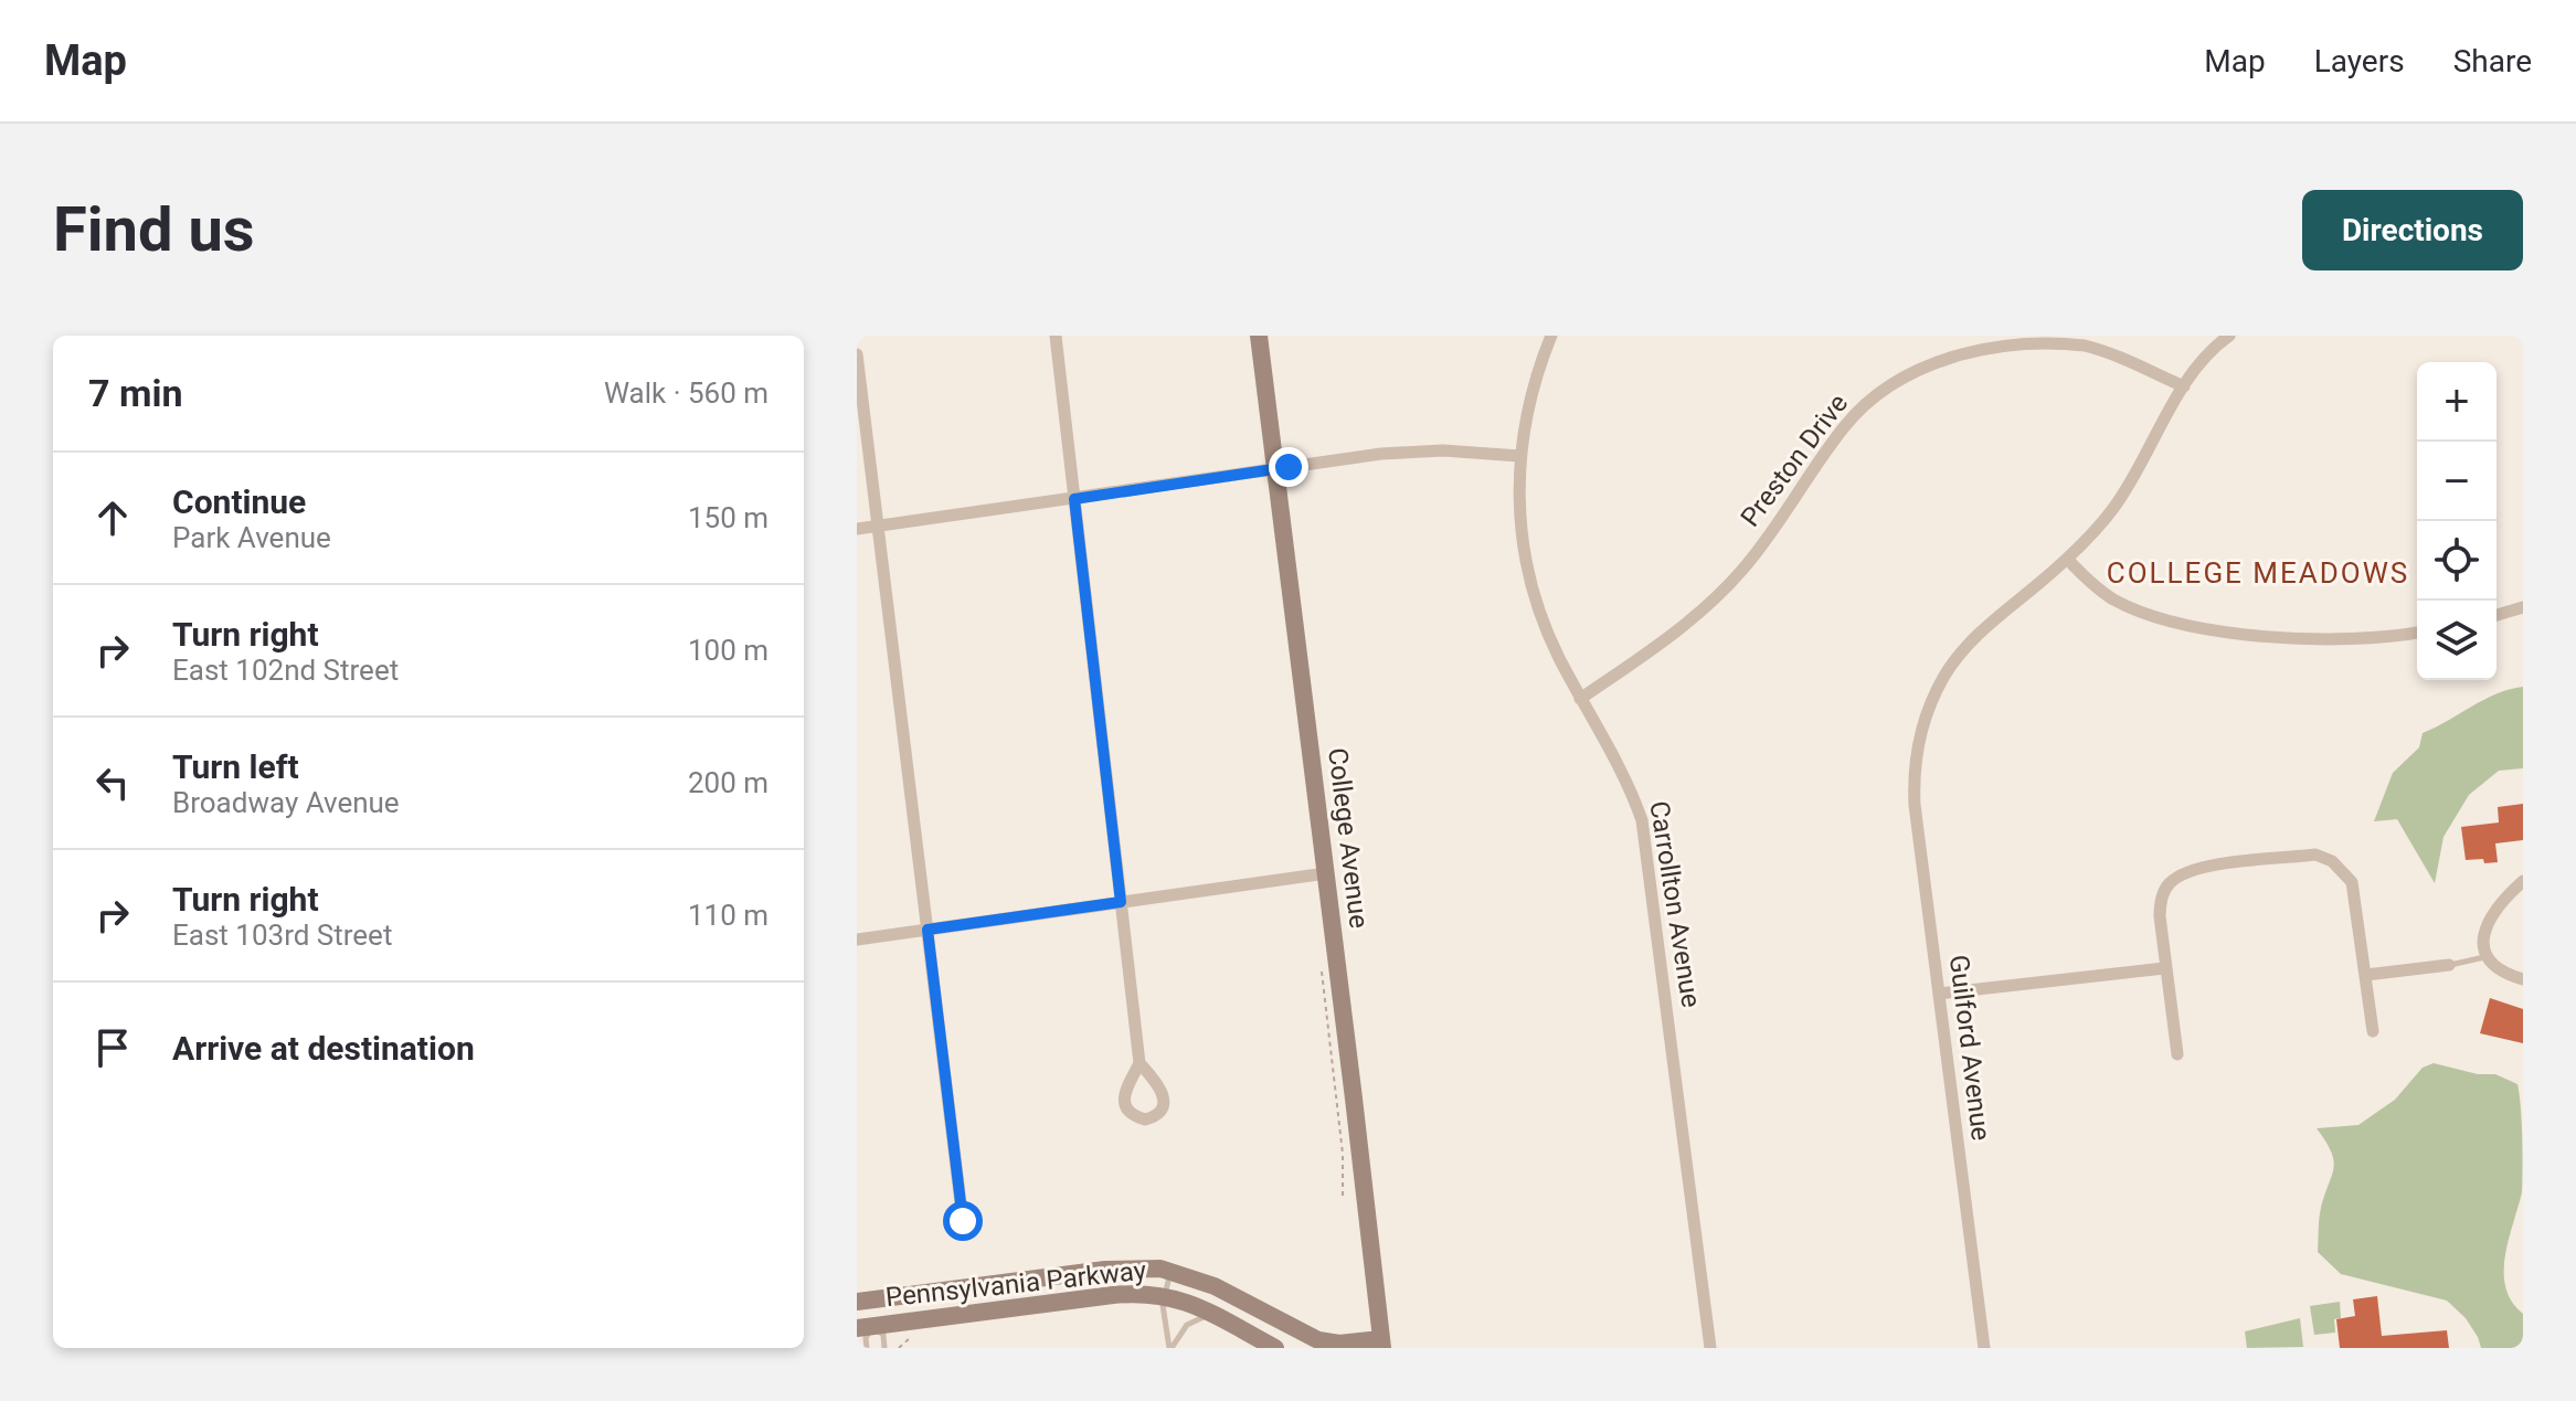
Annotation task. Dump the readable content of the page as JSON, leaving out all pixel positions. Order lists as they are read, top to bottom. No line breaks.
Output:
{"streets":{"main road":["College Avenue","Pennsylvania Parkway"],"street":["Preston Drive","Carrollton Avenue","Guilford Avenue"]},"crossings":[["Preston Drive","Carrollton Avenue"],["Preston Drive","Guilford Avenue"],["College Avenue","Pennsylvania Parkway"]],"districts":["COLLEGE MEADOWS"],"page":{"header":"Map","nav":["Map","Layers","Share"],"buttons":"Directions","title":"Find us","heading":["7 min","Walk · 560 m"],"map_buttons":["+","−"],"list":[["Continue","Park Avenue","150 m"],["Turn right","East 102nd Street","100 m"],["Turn left","Broadway Avenue","200 m"],["Turn right","East 103rd Street","110 m"],"Arrive at destination"]}}
